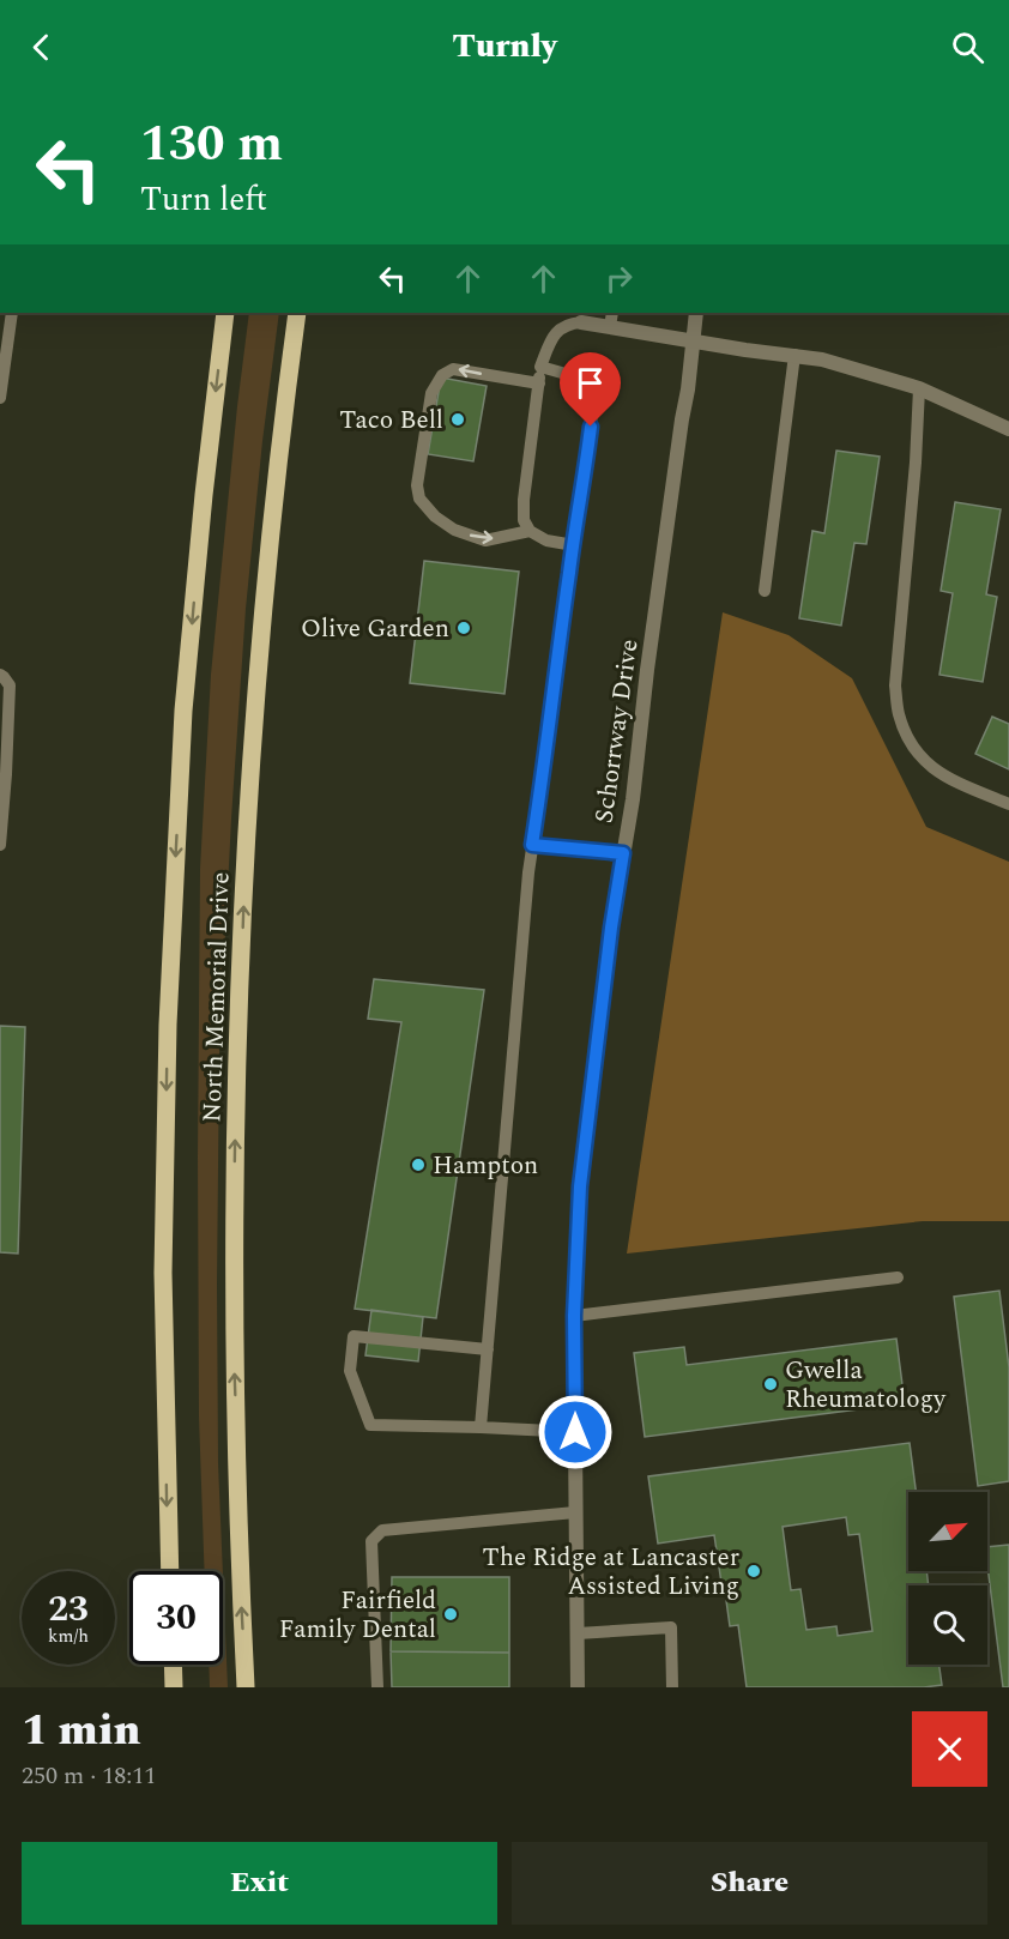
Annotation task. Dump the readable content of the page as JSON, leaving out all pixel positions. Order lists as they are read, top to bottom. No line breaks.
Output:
{"streets":{"main road":["North Memorial Drive"],"street":["Schorrway Drive"]},"places":["Taco Bell","Olive Garden","Hampton","Gwella Rheumatology","The Ridge at Lancaster Assisted Living","Fairfield Family Dental"],"north":"top right","page":{"header":"Turnly","turn":["130 m","Turn left"],"speed":"23 km/h","limit":"30","heading":["1 min","250 m · 18:11"],"buttons":["Exit","Share"]}}
